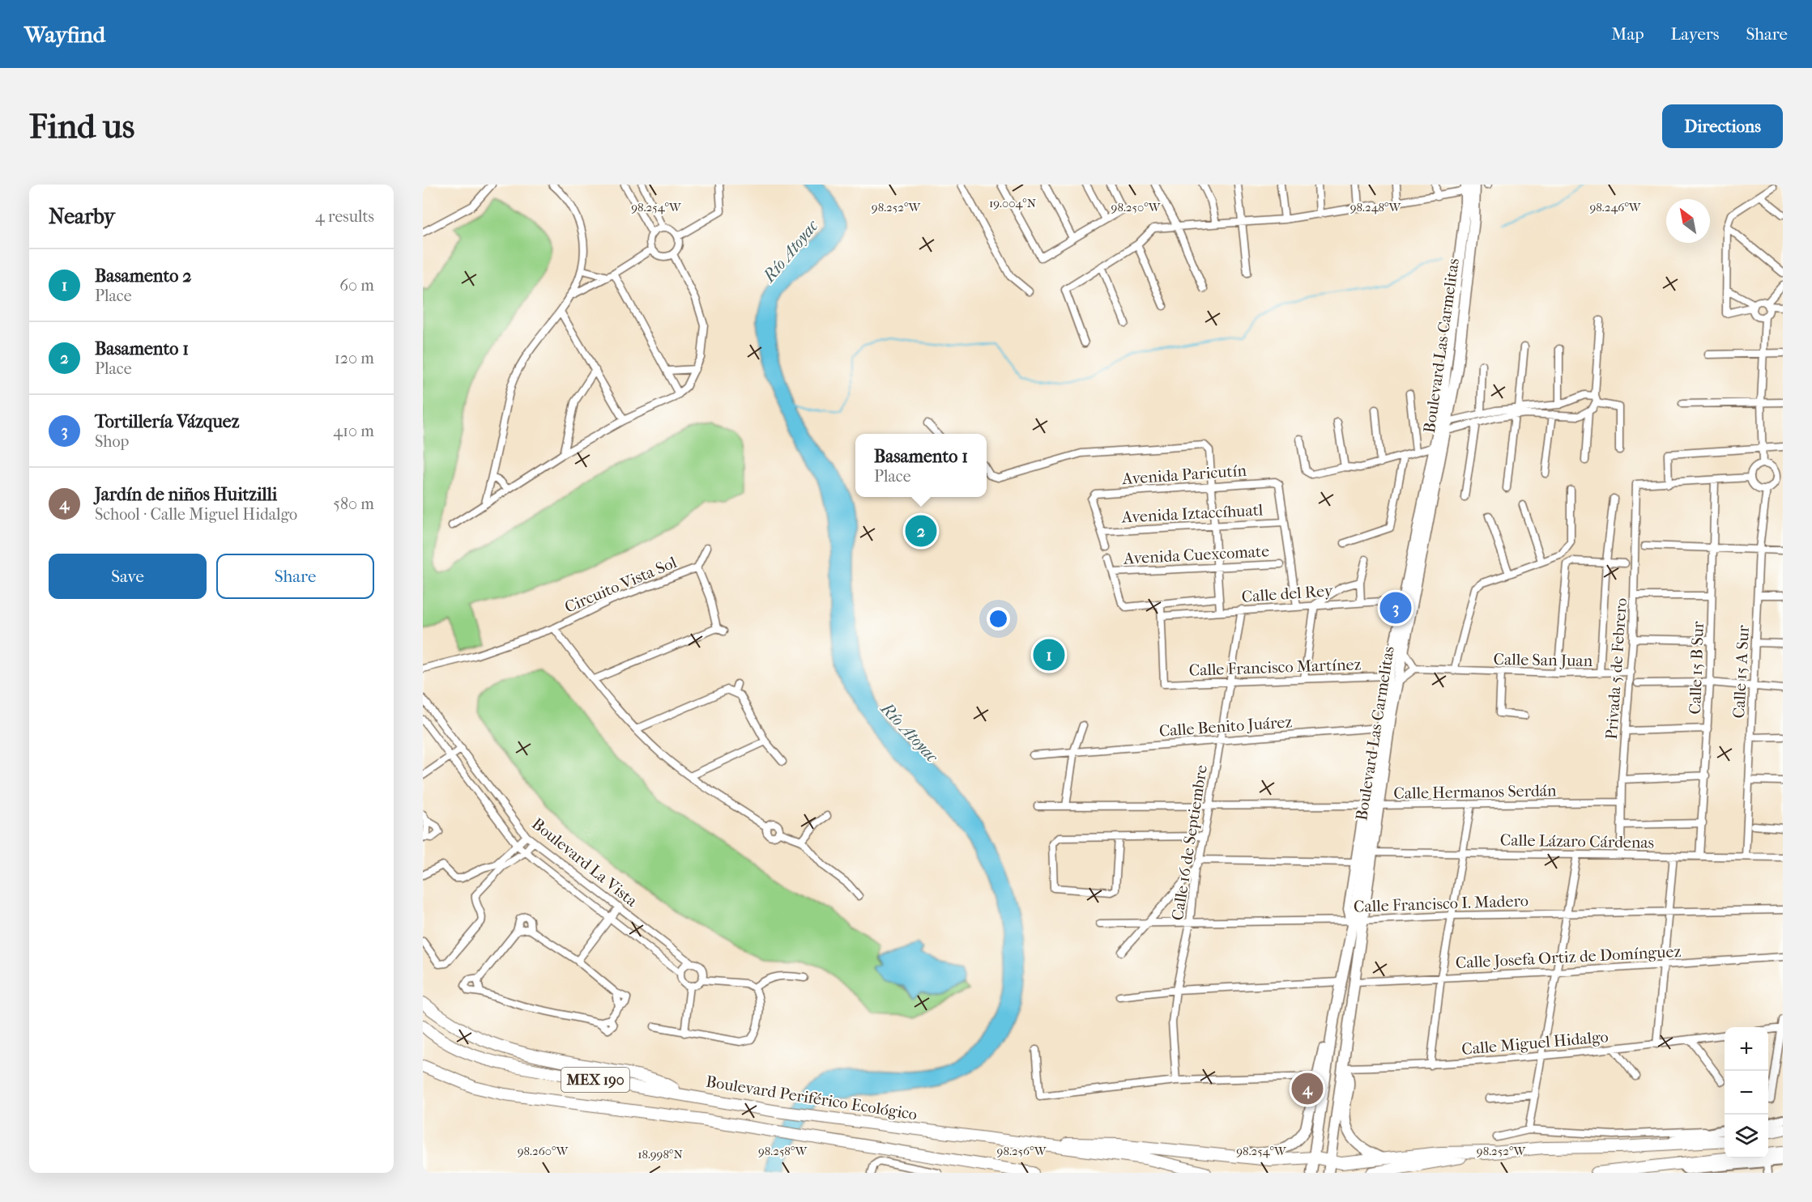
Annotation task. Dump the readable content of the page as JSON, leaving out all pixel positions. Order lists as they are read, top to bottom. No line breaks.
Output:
{"streets":{"highway":["MEX 190","Boulevard Periférico Ecológico"],"main road":["Boulevard Las Carmelitas"],"street":["Avenida Paricutín","Avenida Iztaccíhuatl","Avenida Cuexcomate","Circuito Vista Sol","Calle del Rey","Calle San Juan","Calle Francisco Martínez","Calle 15 B Sur","Privada 5 de Febrero","Calle 15 A Sur","Calle Benito Juárez","Calle Hermanos Serdán","Calle Lázaro Cárdenas","Calle 16 de Septiembre","Boulevard La Vista","Calle Francisco I. Madero","Calle Josefa Ortiz de Domínguez","Calle Miguel Hidalgo"]},"crossings":[["Boulevard Las Carmelitas","Calle del Rey"],["Boulevard Las Carmelitas","Calle Francisco Martínez"],["Boulevard Las Carmelitas","Calle Benito Juárez"],["Boulevard Las Carmelitas","Calle Hermanos Serdán"],["Boulevard Las Carmelitas","Calle Lázaro Cárdenas"],["Boulevard Las Carmelitas","Calle Francisco I. Madero"],["Boulevard Las Carmelitas","Calle Josefa Ortiz de Domínguez"],["Boulevard Las Carmelitas","Calle Miguel Hidalgo"],["Avenida Paricutín","Avenida Iztaccíhuatl"],["Avenida Cuexcomate","Calle del Rey"],["Calle del Rey","Calle Francisco Martínez"],["Calle del Rey","Calle 16 de Septiembre"],["Calle San Juan","Privada 5 de Febrero"],["Calle Francisco Martínez","Calle 16 de Septiembre"],["Calle 15 B Sur","Calle Lázaro Cárdenas"],["Privada 5 de Febrero","Calle Hermanos Serdán"],["Privada 5 de Febrero","Calle Lázaro Cárdenas"],["Calle 15 A Sur","Calle Lázaro Cárdenas"],["Calle Benito Juárez","Calle 16 de Septiembre"],["Calle Hermanos Serdán","Calle 16 de Septiembre"],["Calle 16 de Septiembre","Calle Francisco I. Madero"]],"water":["Río Atoyac"],"north":"top left","page":{"header":"Wayfind","nav":["Map","Layers","Share"],"buttons":["Directions",["Save","Share"]],"title":"Find us","heading":["Nearby","4 results"],"list":[{"mark":"1","name":"Basamento 2","note":"Place","value":"60 m"},{"mark":"2","name":"Basamento 1","note":"Place","value":"120 m"},{"mark":"3","name":"Tortillería Vázquez","note":"Shop","value":"410 m"},{"mark":"4","name":"Jardín de niños Huitzilli","note":"School · Calle Miguel Hidalgo","value":"580 m"}],"popup":["Basamento 1","Place"],"pins":["2","3","1","4"],"map_buttons":["+","−"]},"coordinates":["19.004°N","98.248°W","98.246°W","98.254°W","98.252°W","98.250°W","98.260°W","98.258°W","98.256°W","18.998°N"]}
